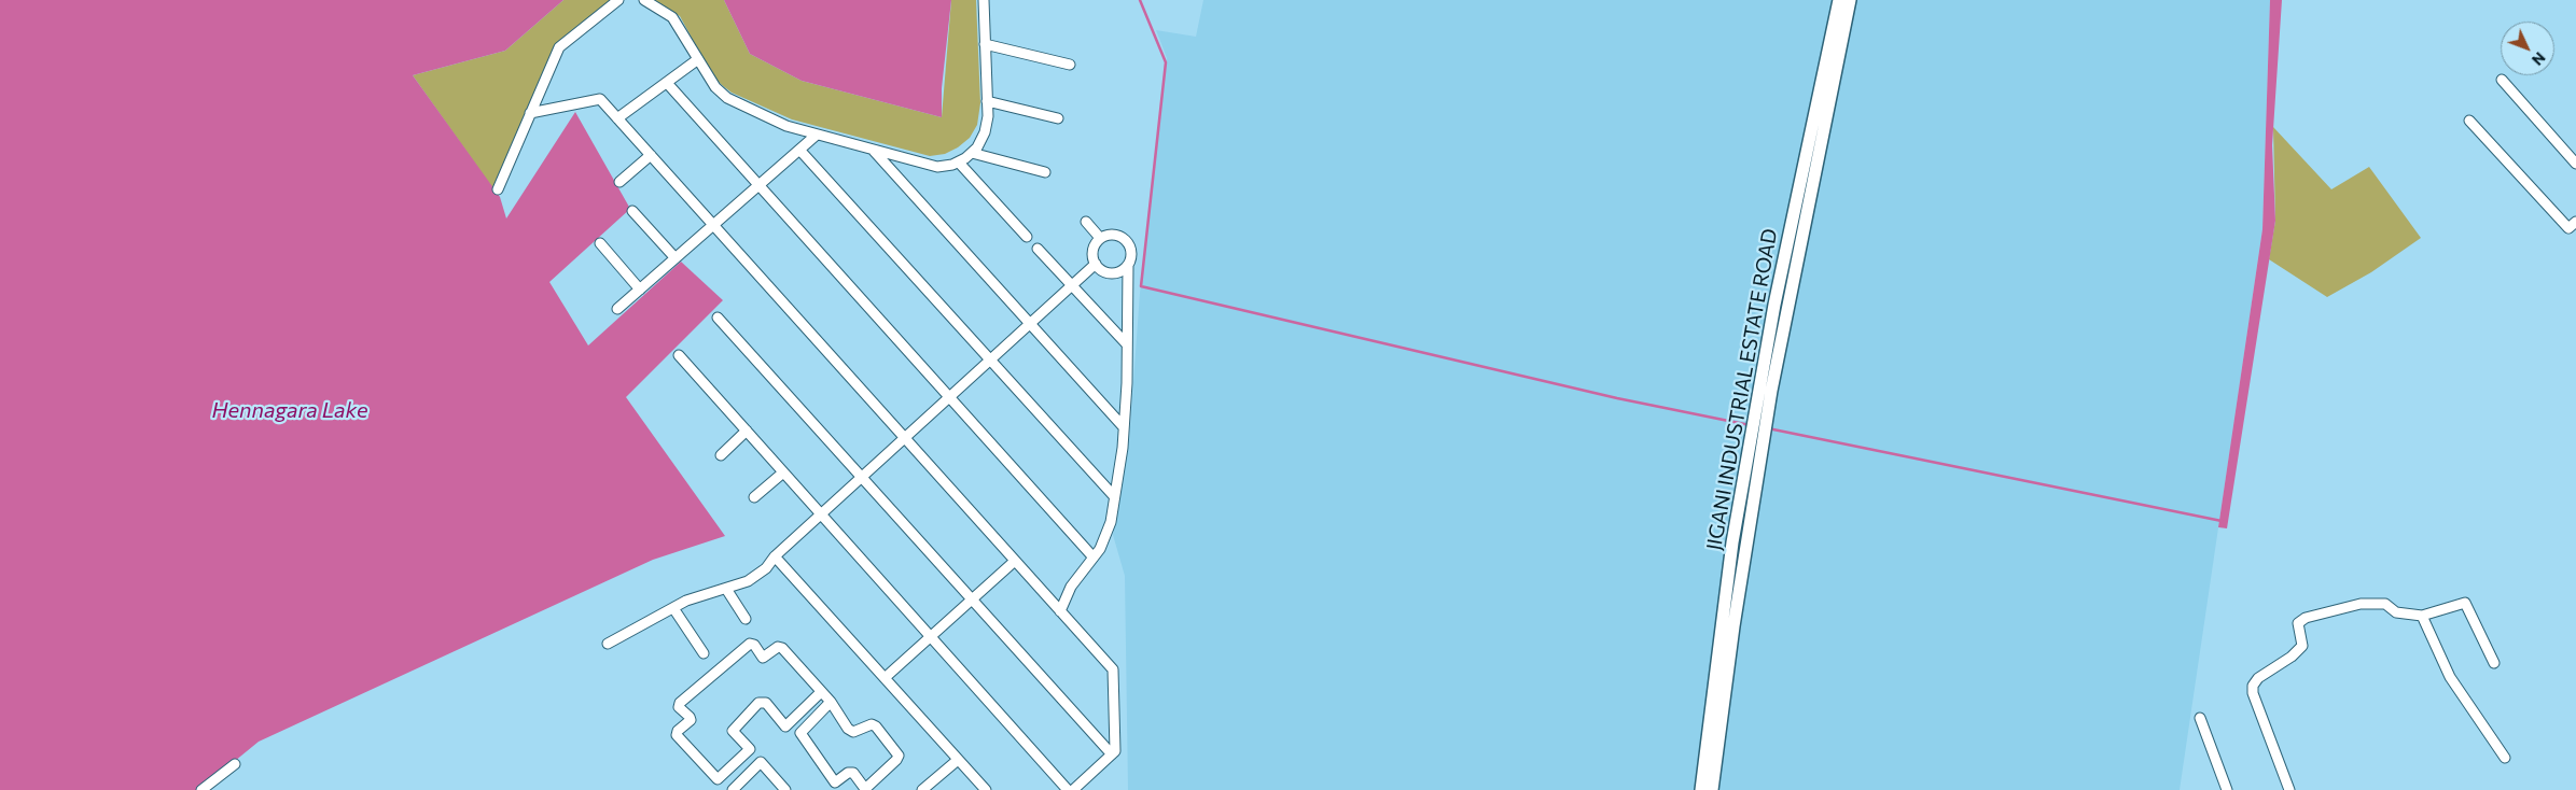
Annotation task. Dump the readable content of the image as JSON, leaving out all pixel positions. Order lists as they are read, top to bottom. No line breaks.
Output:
{"streets":{"main road":["JIGANI INDUSTRIAL ESTATE ROAD"]},"water":["Hennagara Lake"],"north":"bottom right"}
